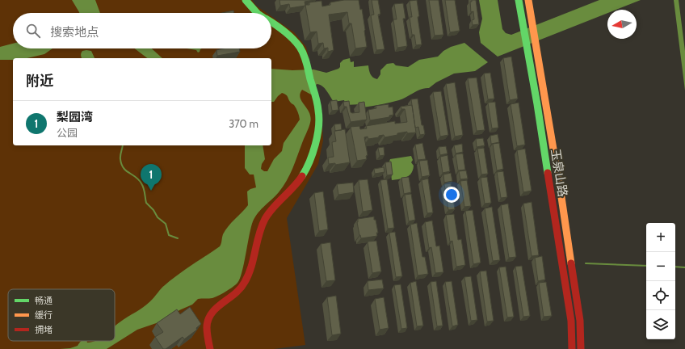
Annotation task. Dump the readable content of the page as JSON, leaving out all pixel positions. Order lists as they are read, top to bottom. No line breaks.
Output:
{"streets":{"street":["玉泉山路"]},"legend":["畅通","缓行","拥堵"],"north":"left","page":{"search":"搜索地点","heading":"附近","list":[{"mark":"1","name":"梨园湾","note":"公园","value":"370 m"}],"pins":"1","map_buttons":["+","−"]}}
